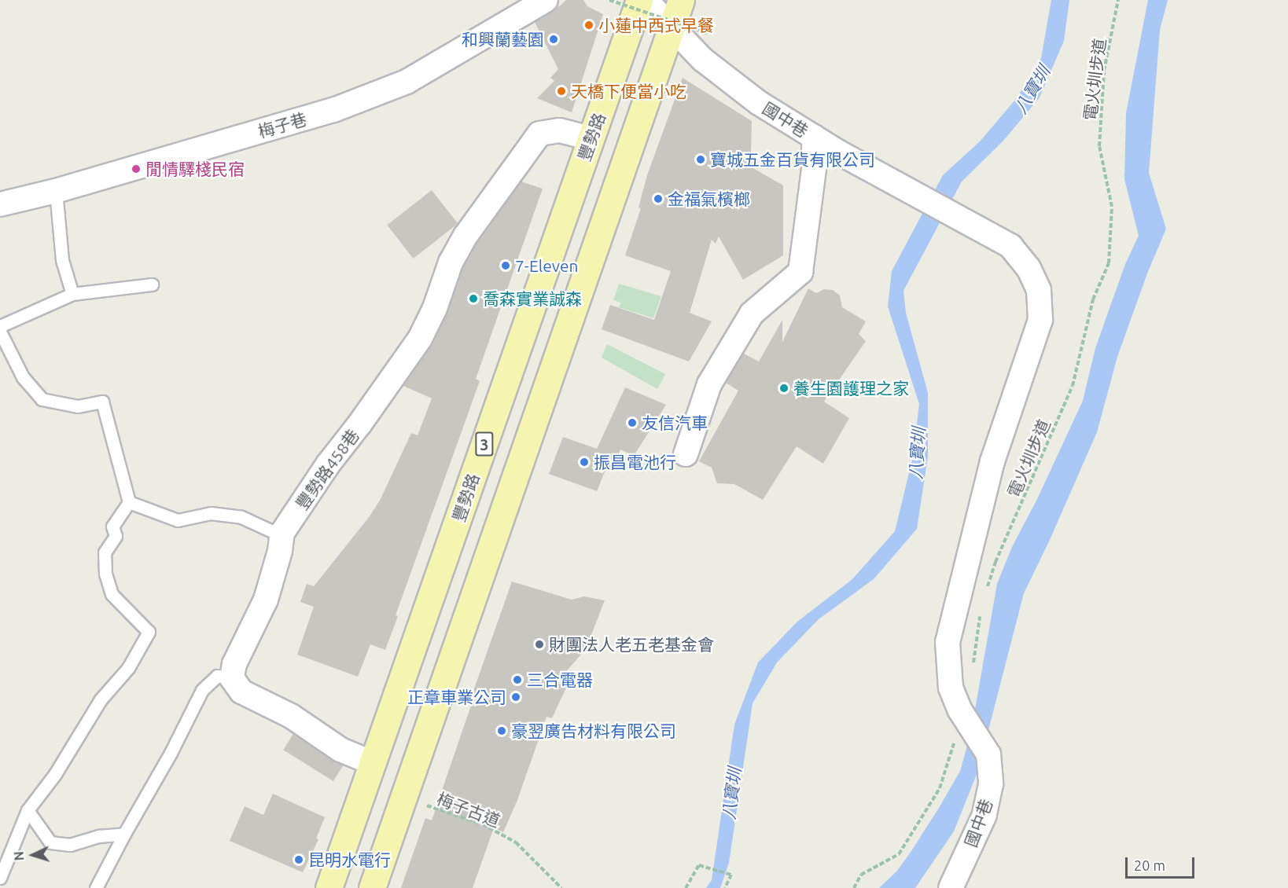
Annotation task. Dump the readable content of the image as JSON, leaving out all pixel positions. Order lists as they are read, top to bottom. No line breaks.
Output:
{"streets":{"main road":["豐勢路","3"],"street":["國中巷","梅子巷","豐勢路458巷"],"path":["電火圳步道","梅子古道"]},"crossings":[["豐勢路","豐勢路458巷"]],"water":["八寶圳"],"places":["小蓮中西式早餐","和興蘭藝園","天橋下便當小吃","寶城五金百貨有限公司","閒情驛棧民宿","金福氣檳榔","7-Eleven","喬森實業誠森","養生園護理之家","友信汽車","振昌電池行","財團法人老五老基金會","三合電器","正章車業公司","豪翌廣告材料有限公司","昆明水電行"],"scale_bar":"20 m","north":"left"}
